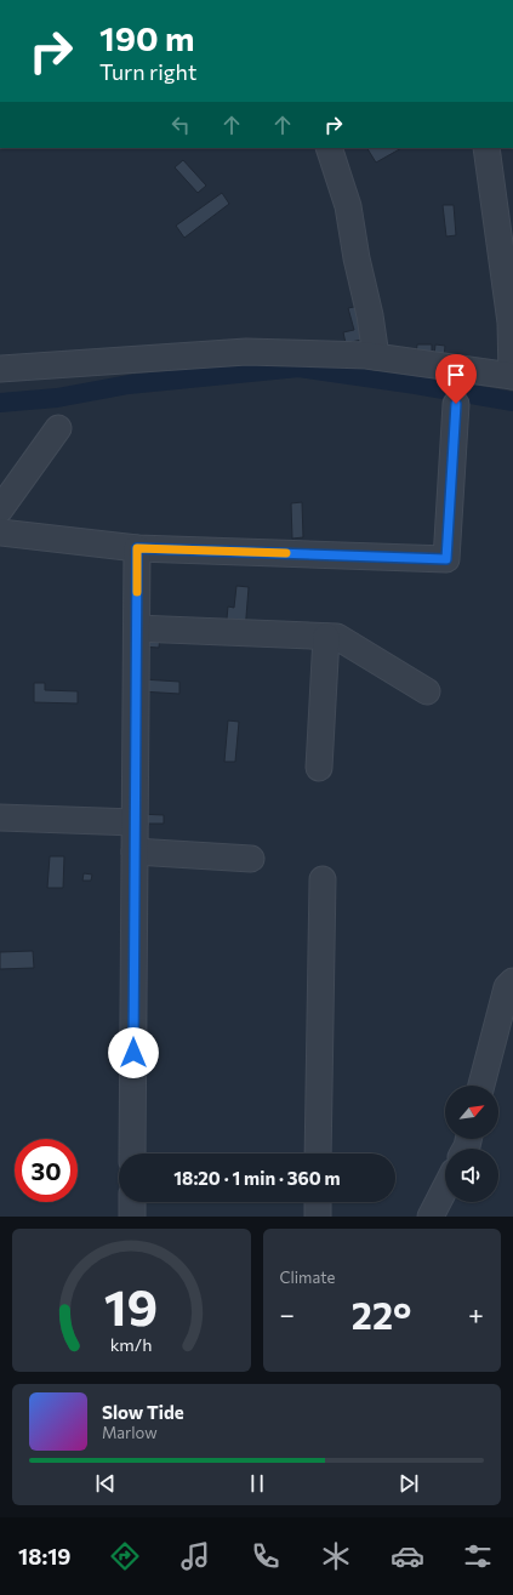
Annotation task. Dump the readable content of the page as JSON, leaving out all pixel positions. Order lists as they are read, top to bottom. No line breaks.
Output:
{"north":"top right","page":{"turn":["190 m","Turn right"],"limit":"30","trip":"18:20 · 1 min · 360 m","tile":"Climate","heat":["−","22°","+"],"song":["Slow Tide","Marlow"],"tabs":"18:19","gauge":["19","km/h"]}}
